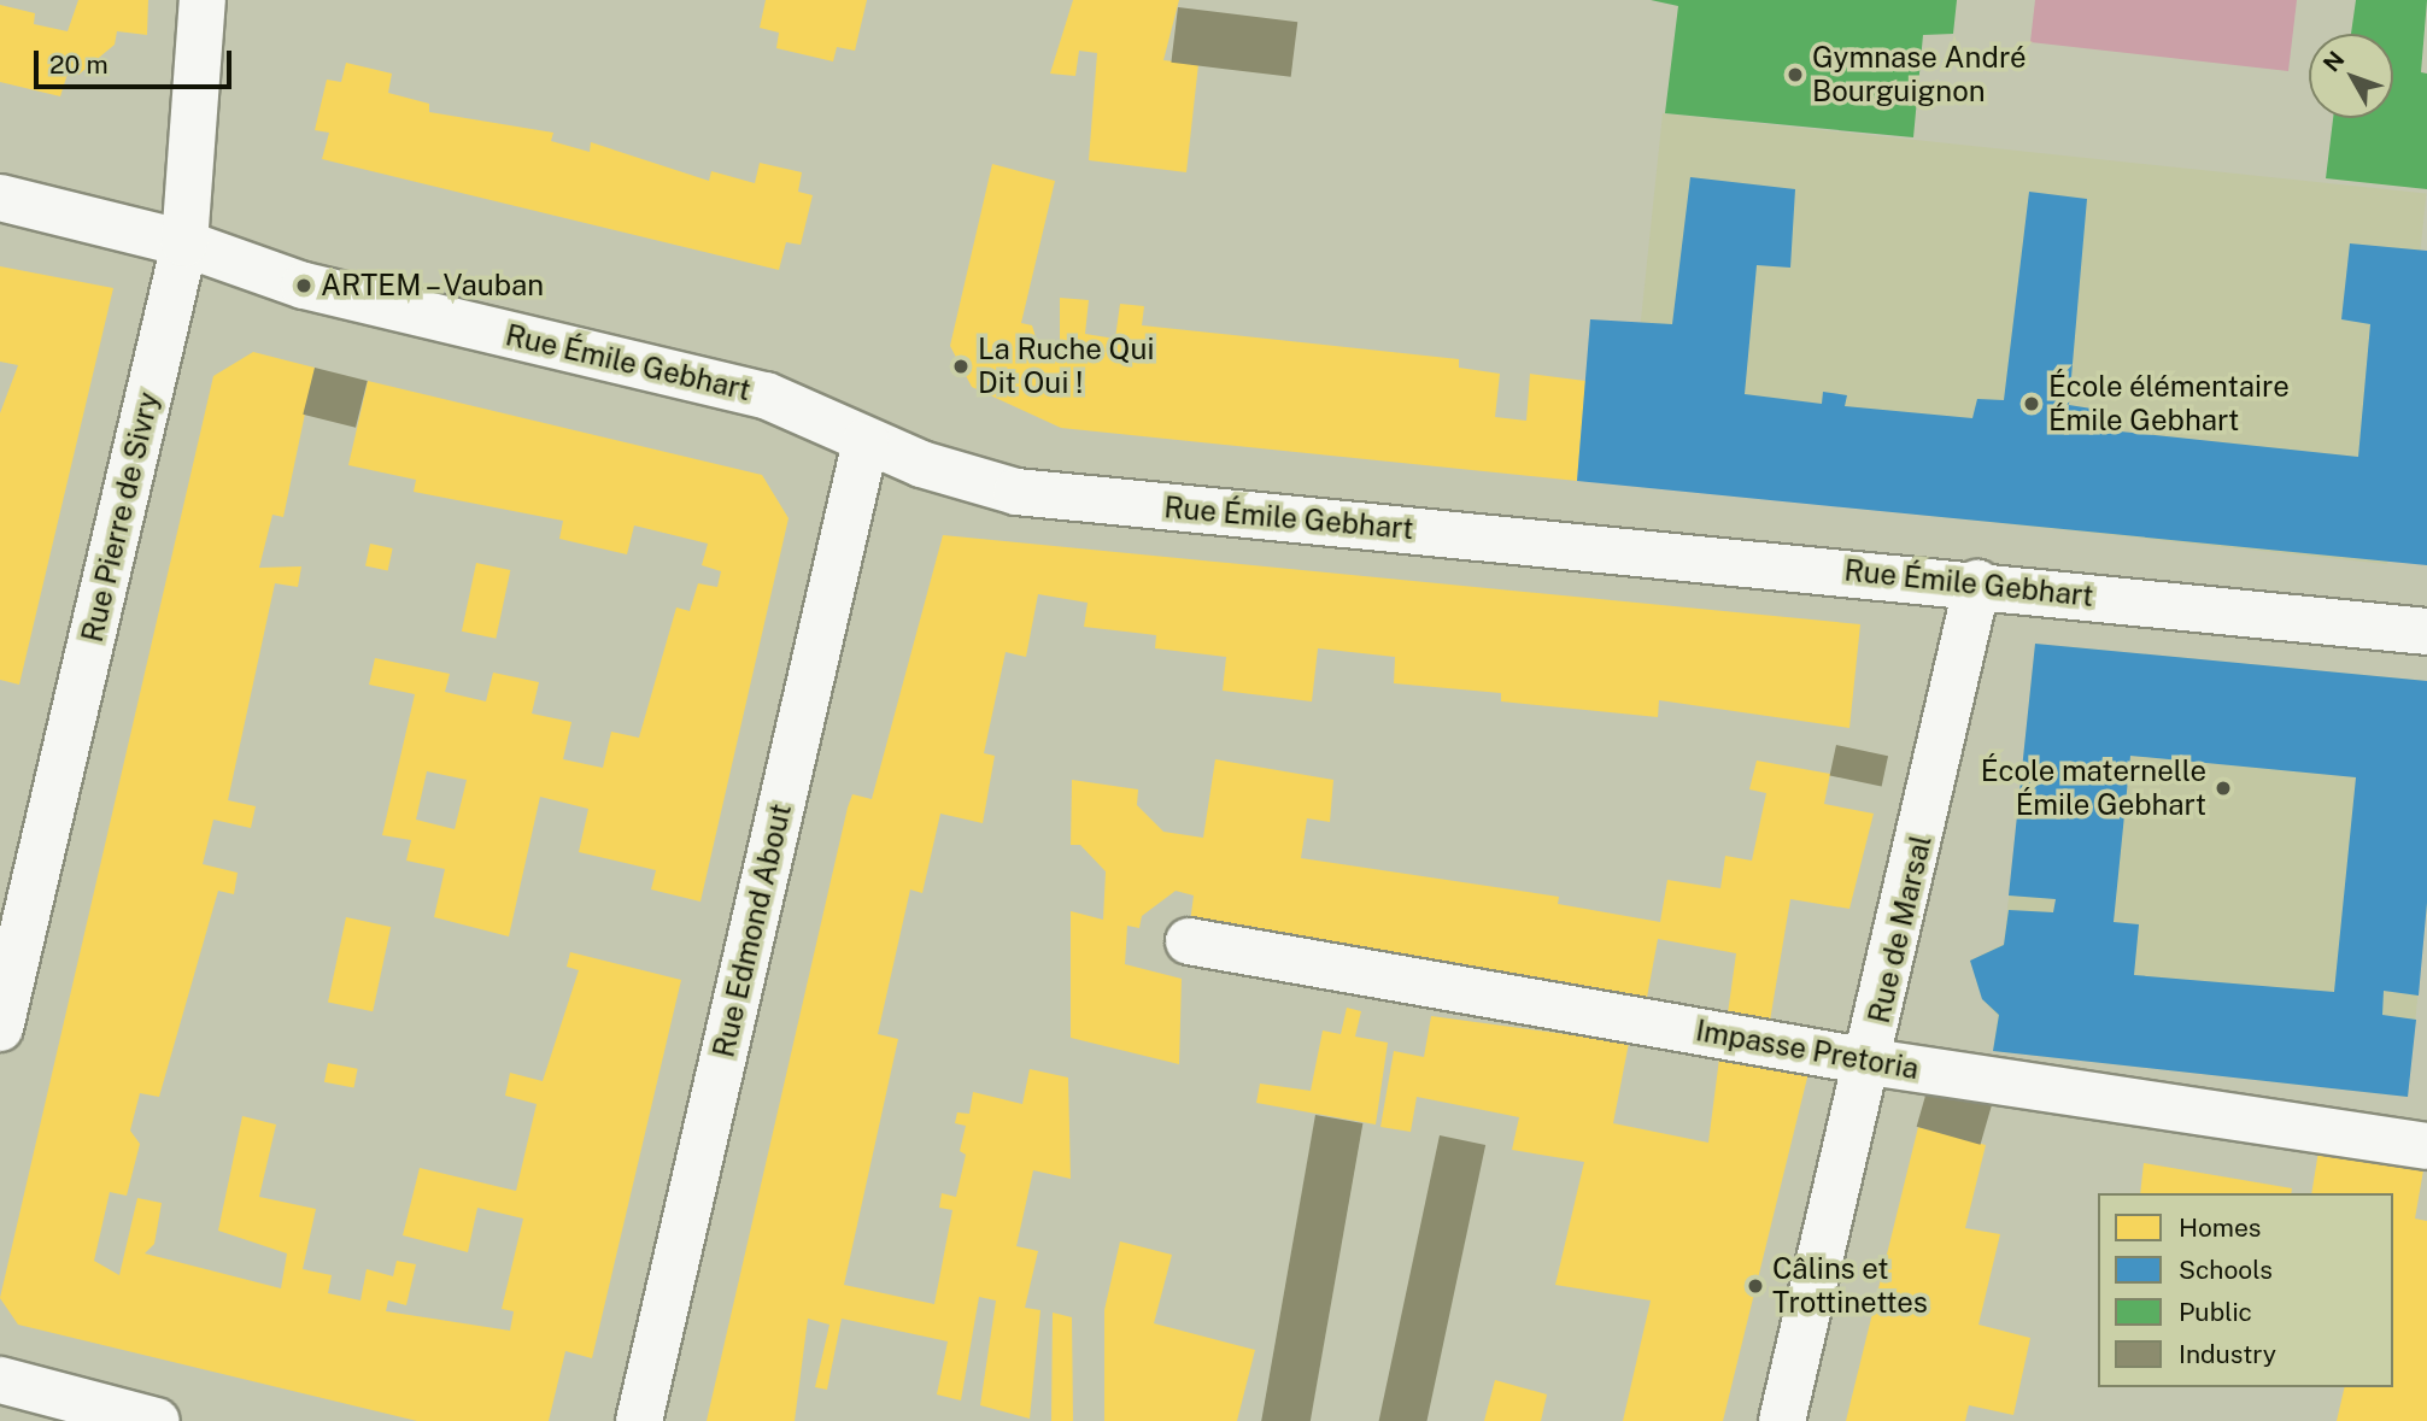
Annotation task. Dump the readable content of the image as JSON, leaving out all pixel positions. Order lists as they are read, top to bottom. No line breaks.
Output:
{"streets":{"street":["Rue Émile Gebhart","Rue Pierre de Sivry","Rue de Marsal","Rue Edmond About","Impasse Pretoria"]},"crossings":[["Rue Émile Gebhart","Rue Pierre de Sivry"],["Rue Émile Gebhart","Rue de Marsal"],["Rue Émile Gebhart","Rue Edmond About"],["Rue de Marsal","Impasse Pretoria"]],"places":["Gymnase André Bourguignon","ARTEM – Vauban","La Ruche Qui Dit Oui !","École élémentaire Émile Gebhart","École maternelle Émile Gebhart","Câlins et Trottinettes"],"legend":["Homes","Schools","Public","Industry"],"scale_bar":"20 m","north":"top left"}
